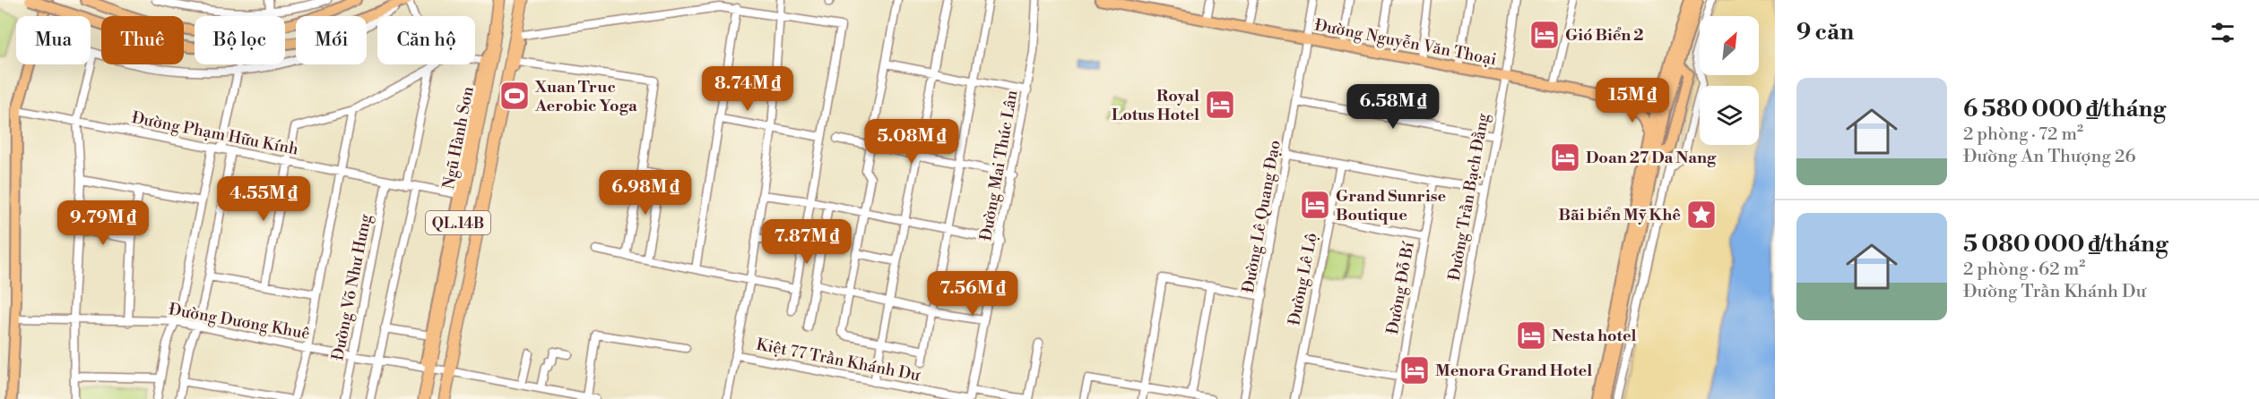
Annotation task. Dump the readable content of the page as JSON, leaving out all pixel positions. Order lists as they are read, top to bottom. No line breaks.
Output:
{"streets":{"highway":["Ngũ Hành Sơn","QL.14B"],"main road":["Đường Nguyễn Văn Thoại"],"street":["Đường Phạm Hữu Kính","Đường Mai Thúc Lân","Đường Trần Bạch Đằng","Đường Lê Quang Đạo","Đường Lê Lộ","Đường Võ Như Hưng","Đường Đỗ Bí","Đường Dương Khuê","Kiệt 77 Trần Khánh Dư"]},"crossings":[["Đường Nguyễn Văn Thoại","Đường Trần Bạch Đằng"],["Đường Nguyễn Văn Thoại","Đường Lê Quang Đạo"],["Đường Phạm Hữu Kính","Ngũ Hành Sơn"],["Đường Phạm Hữu Kính","Đường Võ Như Hưng"],["Ngũ Hành Sơn","QL.14B"],["Ngũ Hành Sơn","Đường Dương Khuê"],["QL.14B","Đường Dương Khuê"],["Đường Võ Như Hưng","Đường Dương Khuê"]],"places":{"hotel":["Gió Biển 2","Royal Lotus Hotel","Doan 27 Da Nang","Grand Sunrise Boutique","Nesta hotel","Menora Grand Hotel"],"sports":["Xuan Truc Aerobic Yoga"],"place":["Bãi biển Mỹ Khê"]},"north":"top right","page":{"heading":"9 căn","chip":["Mua","Thuê","Bộ lọc","Mới","Căn hộ"],"list":[{"name":"6 580 000 ₫/tháng","note":"2 phòng · 72 m² · Đường An Thượng 26"},{"name":"5 080 000 ₫/tháng","note":"2 phòng · 62 m² · Đường Trần Khánh Dư"}],"price":["8.74M ₫","15M ₫","6.58M ₫","5.08M ₫","6.98M ₫","4.55M ₫","9.79M ₫","7.87M ₫","7.56M ₫"]}}
